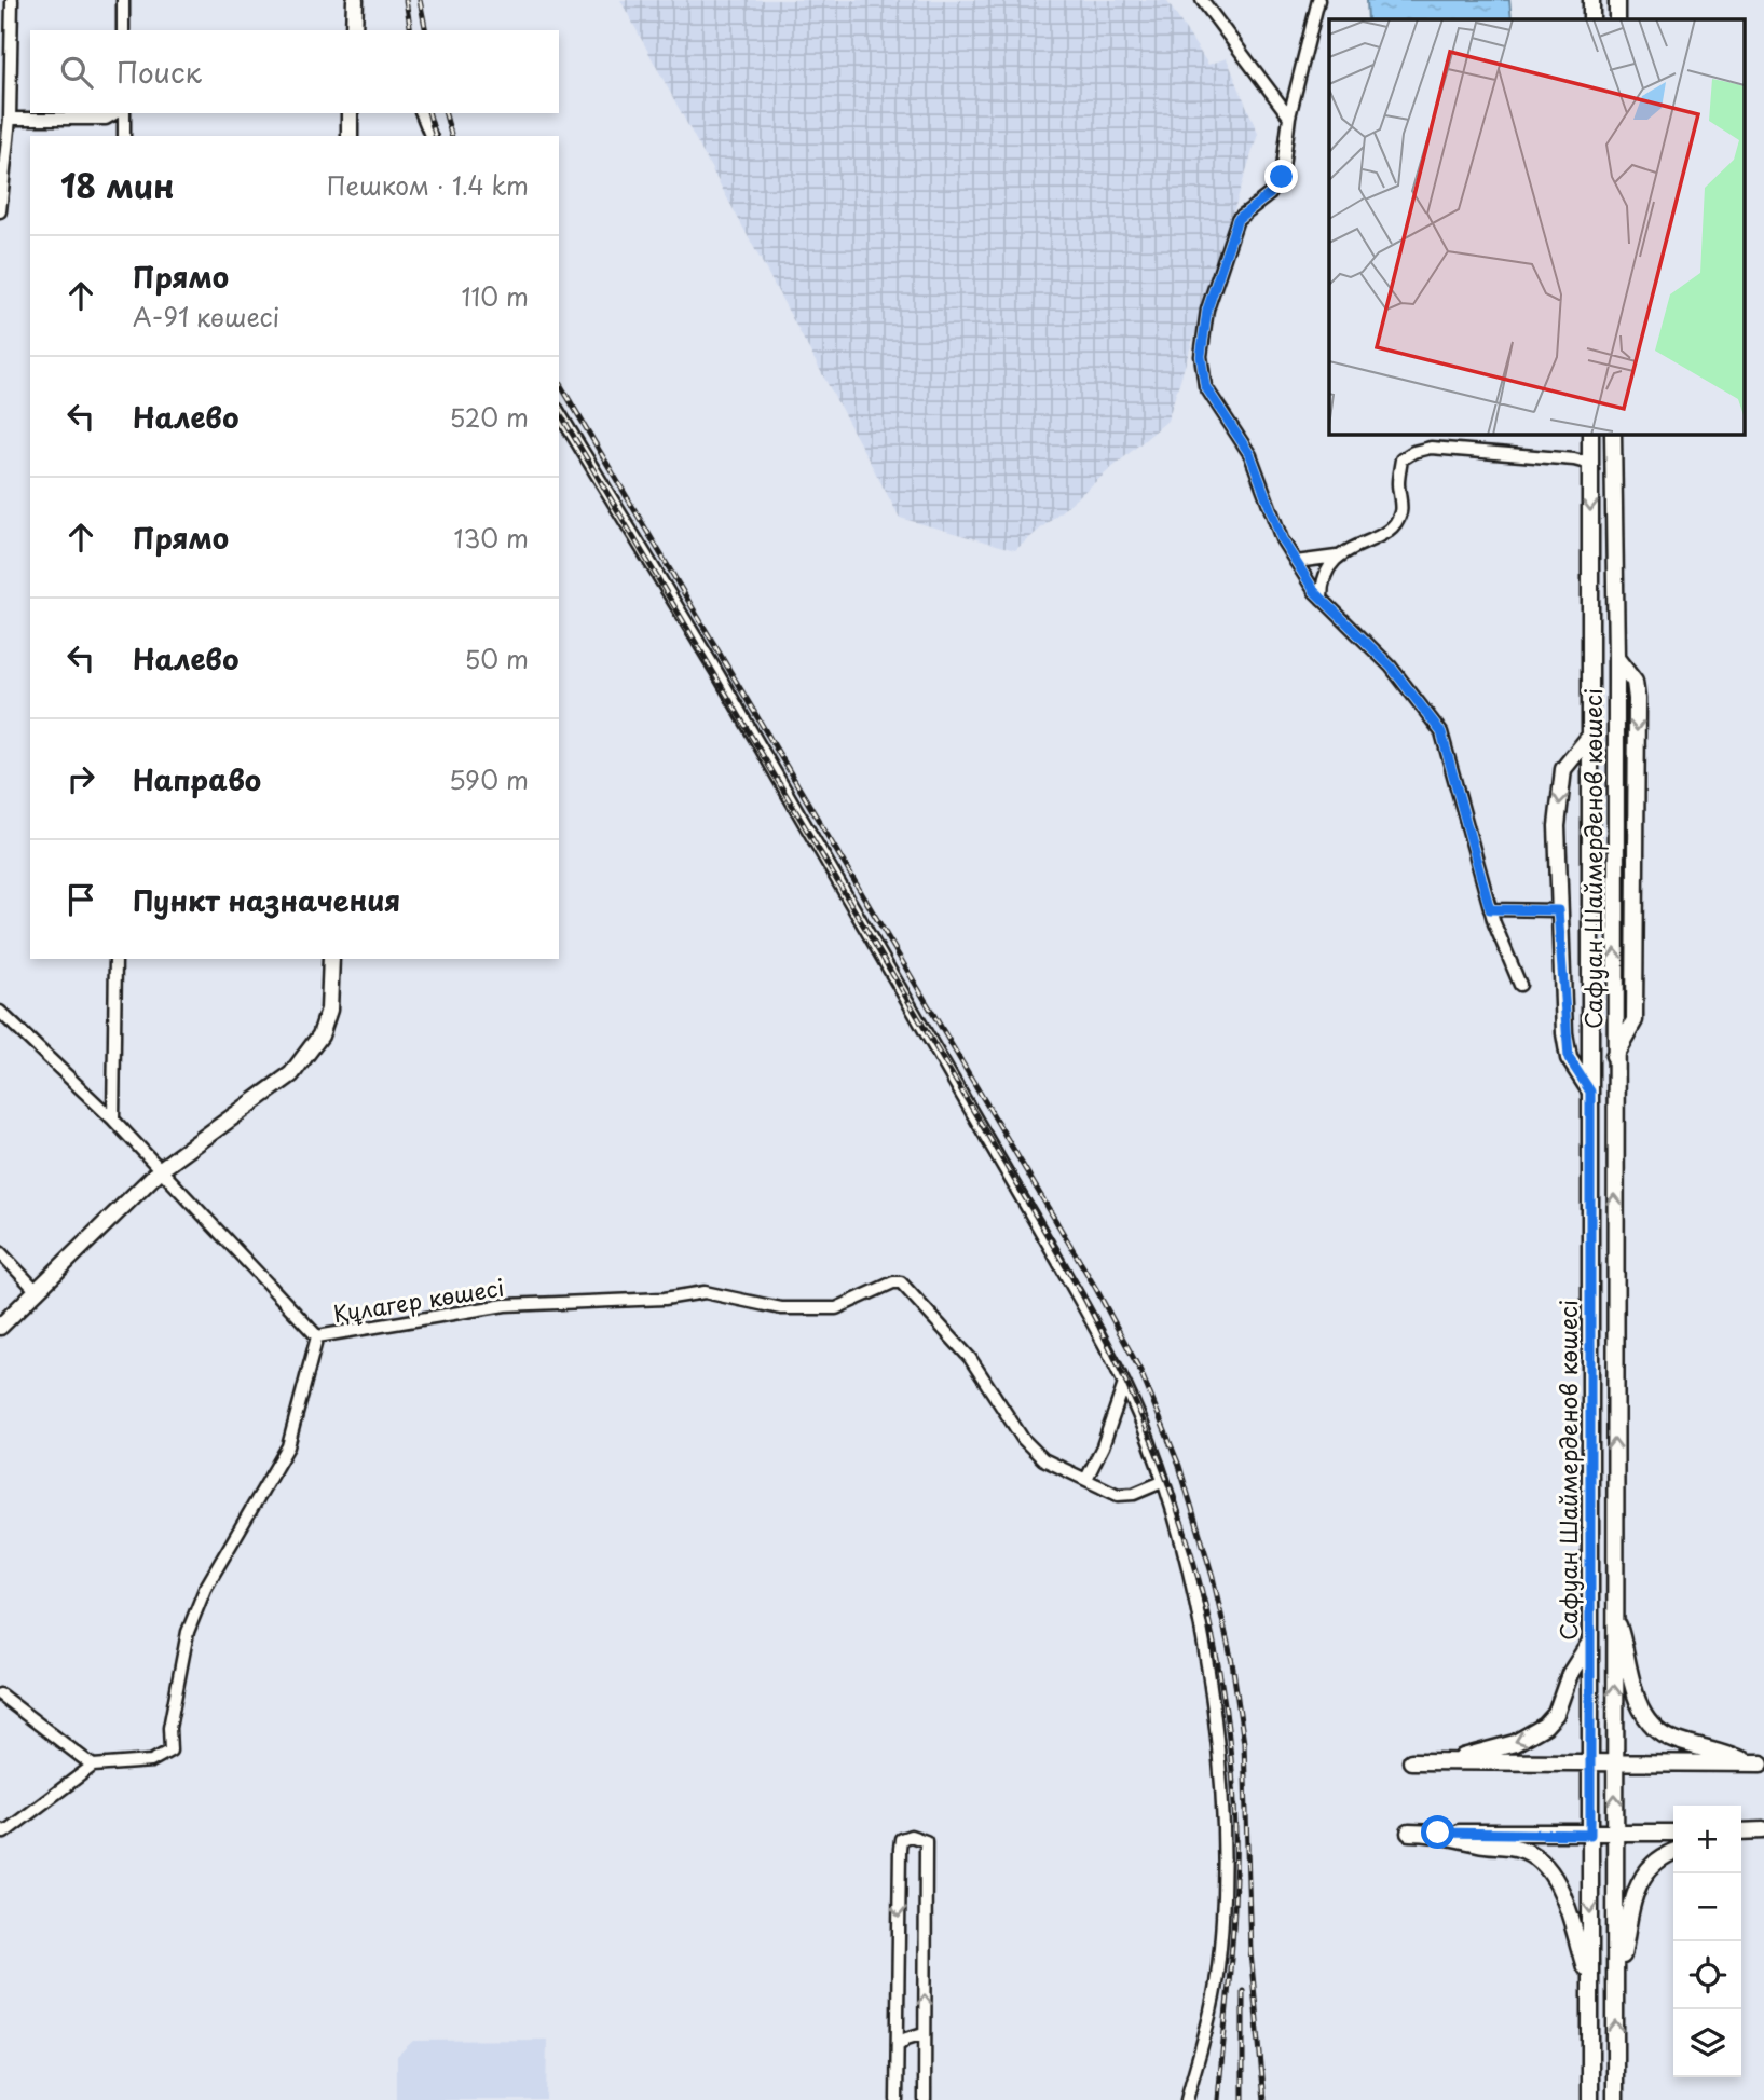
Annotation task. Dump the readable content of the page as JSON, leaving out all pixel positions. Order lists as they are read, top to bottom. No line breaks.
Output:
{"streets":{"main road":["Сафуан Шаймерденов көшесі"],"street":["Құлагер көшесі"]},"page":{"search":"Поиск","heading":["18 мин","Пешком · 1.4 km"],"list":[["Прямо","А-91 көшесі","110 m"],["Налево","520 m"],["Прямо","130 m"],["Налево","50 m"],["Направо","590 m"],"Пункт назначения"],"map_buttons":["+","−"]}}
